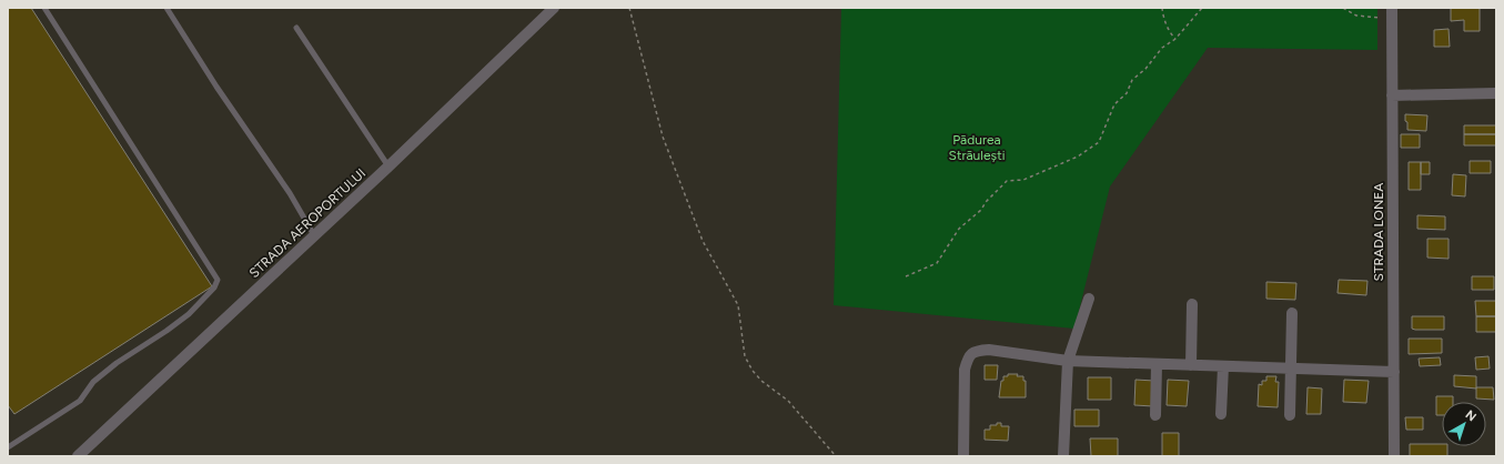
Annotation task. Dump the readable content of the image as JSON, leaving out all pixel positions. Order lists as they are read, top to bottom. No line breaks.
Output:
{"streets":{"street":["STRADA AEROPORTULUI","STRADA LONEA"]},"parks":["Pădurea Străulești"],"north":"top right"}
